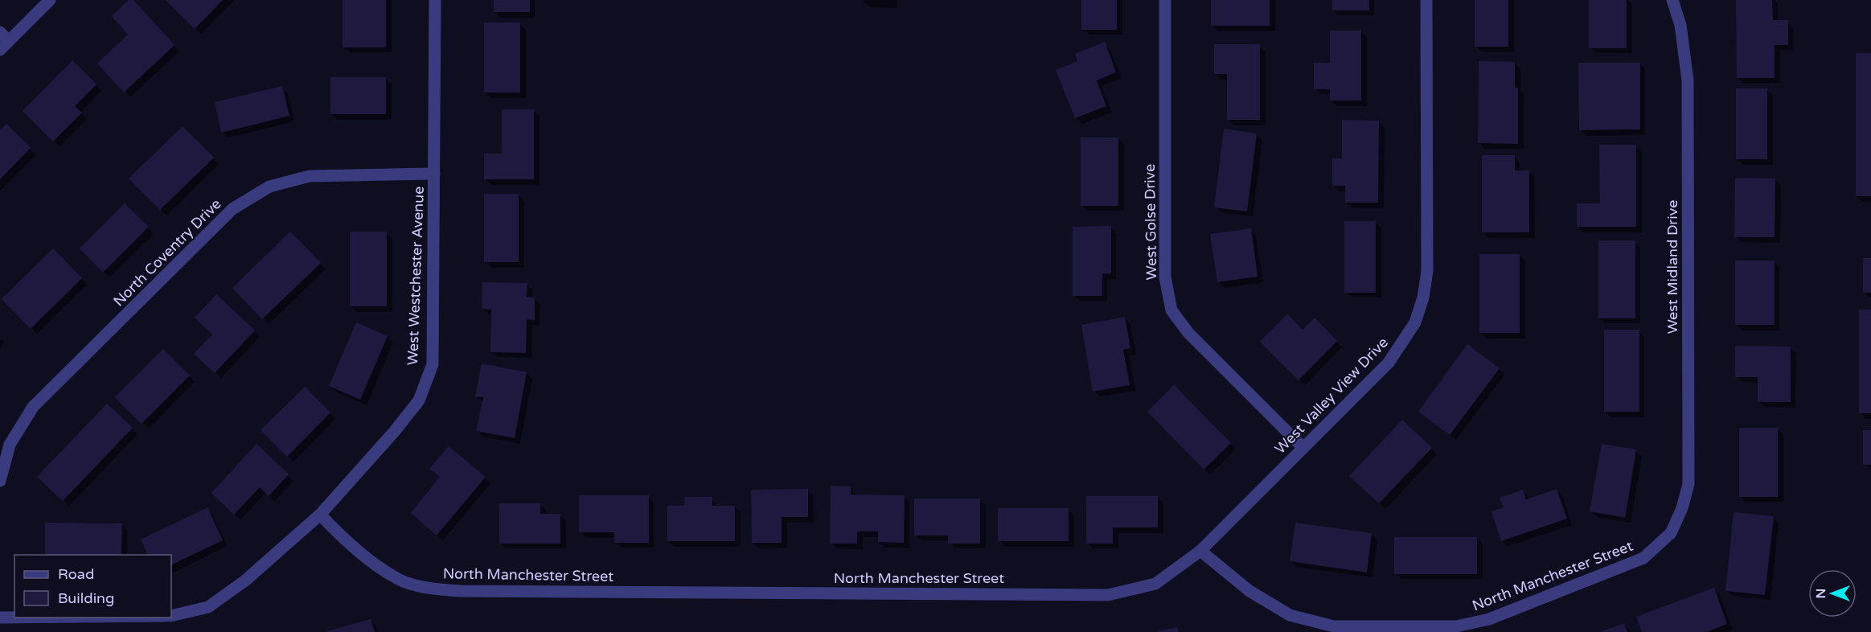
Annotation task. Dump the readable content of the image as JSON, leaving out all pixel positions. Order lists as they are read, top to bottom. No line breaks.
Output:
{"streets":{"street":["West Golse Drive","North Coventry Drive","West Midland Drive","West Westchester Avenue","West Valley View Drive","North Manchester Street"]},"crossings":[["West Golse Drive","West Valley View Drive"],["North Coventry Drive","West Westchester Avenue"],["West Midland Drive","North Manchester Street"],["West Westchester Avenue","North Manchester Street"],["West Valley View Drive","North Manchester Street"]],"legend":["Road","Building"],"north":"left"}
